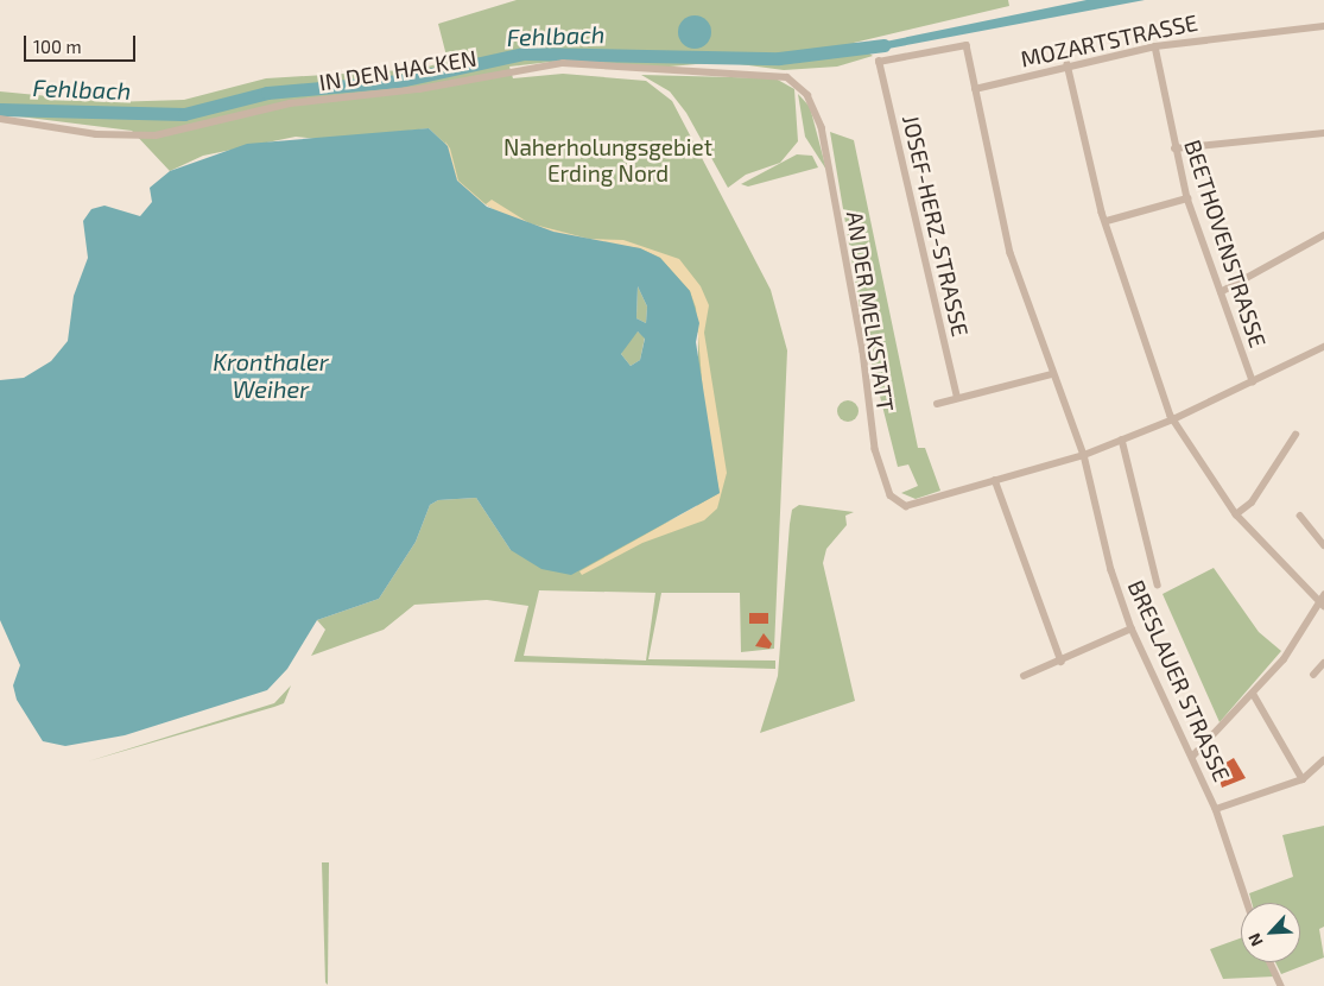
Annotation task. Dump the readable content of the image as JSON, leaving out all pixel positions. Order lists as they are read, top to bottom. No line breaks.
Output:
{"streets":{"street":["MOZARTSTRASSE","IN DEN HACKEN","JOSEF-HERZ-STRASSE","BEETHOVENSTRASSE","AN DER MELKSTATT","BRESLAUER STRASSE"]},"crossings":[["MOZARTSTRASSE","BEETHOVENSTRASSE"],["MOZARTSTRASSE","BRESLAUER STRASSE"],["IN DEN HACKEN","AN DER MELKSTATT"],["JOSEF-HERZ-STRASSE","BRESLAUER STRASSE"]],"water":["Fehlbach","Kronthaler Weiher"],"parks":["Naherholungsgebiet Erding Nord"],"scale_bar":"100 m","north":"bottom left"}
